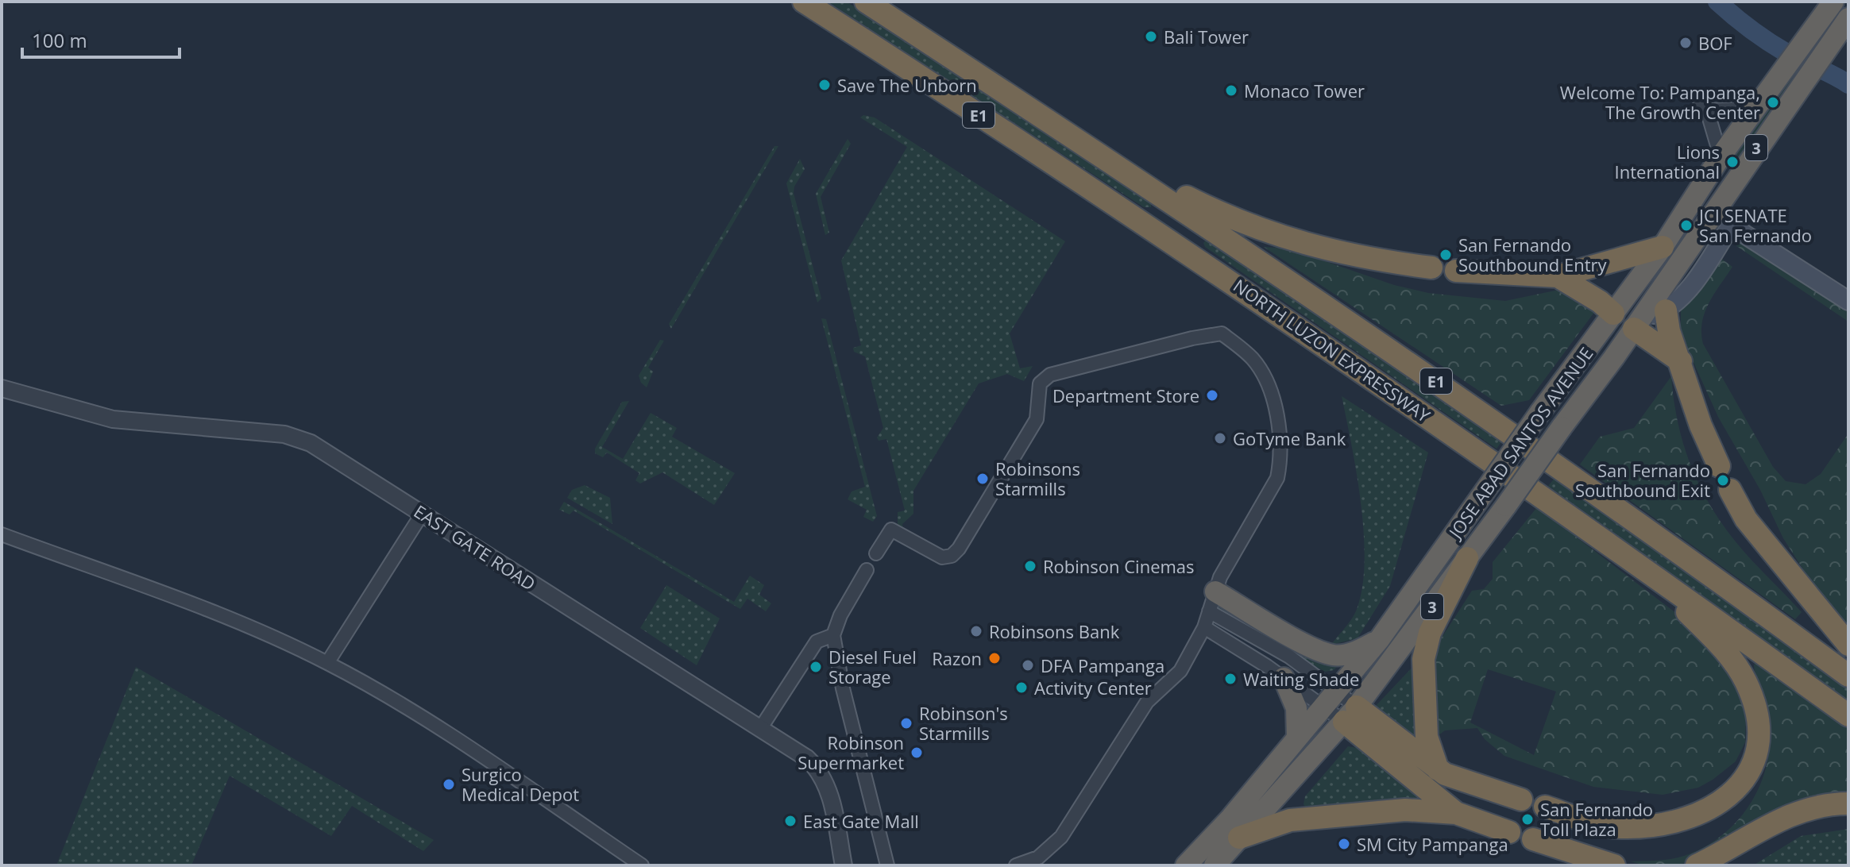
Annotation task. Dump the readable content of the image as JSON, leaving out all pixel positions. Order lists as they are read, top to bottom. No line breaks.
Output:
{"streets":{"highway":["E1","3","NORTH LUZON EXPRESSWAY","JOSE ABAD SANTOS AVENUE"],"street":["EAST GATE ROAD"]},"places":["Bali Tower","BOF","Save The Unborn","Monaco Tower","Welcome To: Pampanga, The Growth Center","Lions International","JCI SENATE San Fernando","San Fernando Southbound Entry","Department Store","GoTyme Bank","Robinsons Starmills","San Fernando Southbound Exit","Robinson Cinemas","Robinsons Bank","Razon","DFA Pampanga","Diesel Fuel Storage","Waiting Shade","Activity Center","Robinson's Starmills","Robinson Supermarket","Surgico Medical Depot","San Fernando Toll Plaza","East Gate Mall","SM City Pampanga"],"scale_bar":"100 m"}
